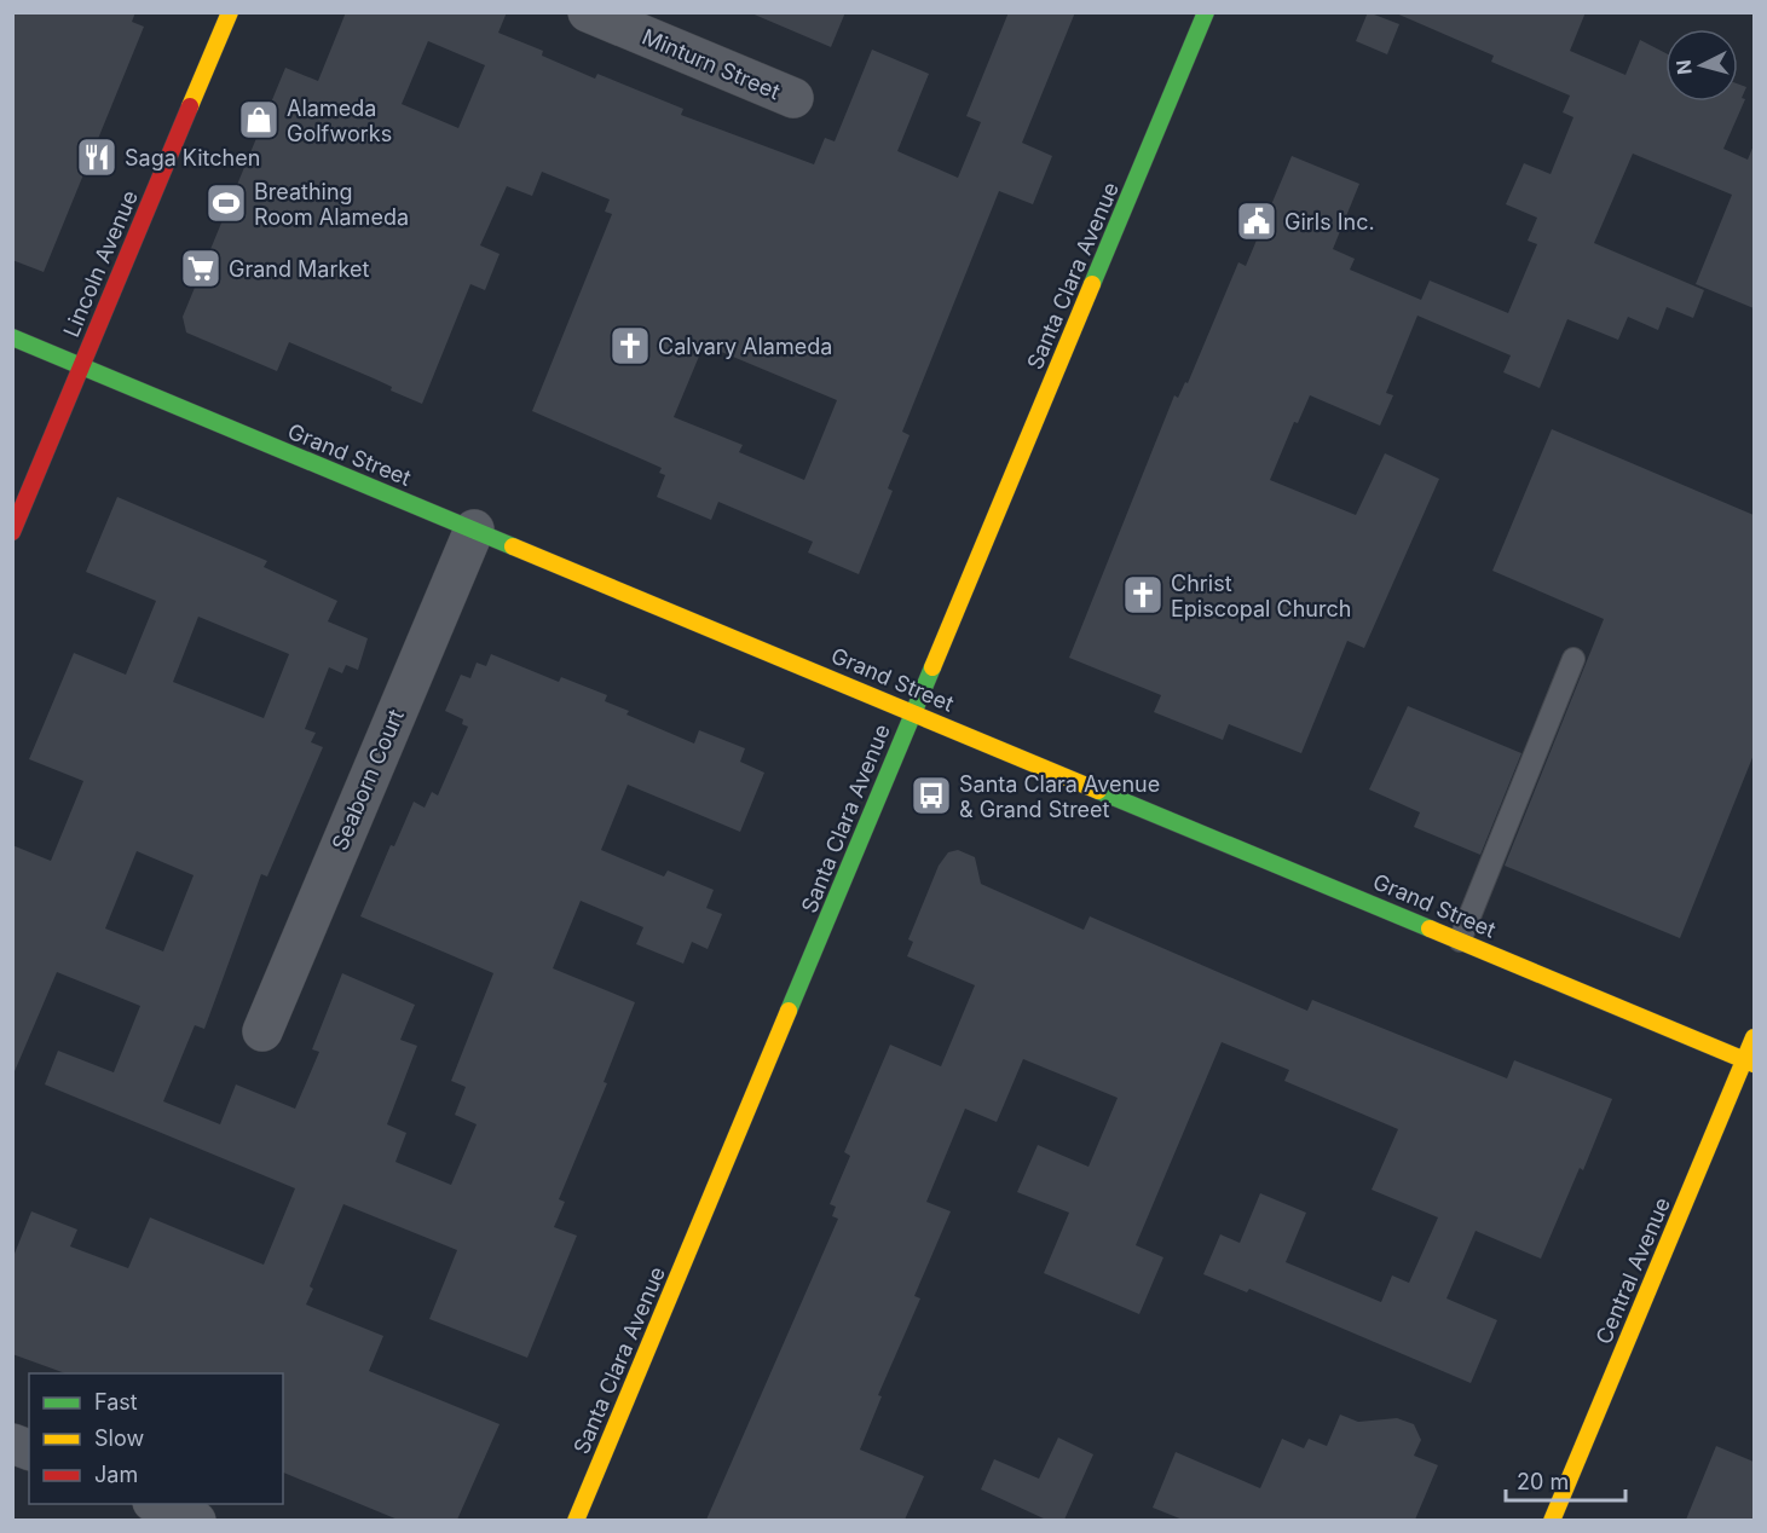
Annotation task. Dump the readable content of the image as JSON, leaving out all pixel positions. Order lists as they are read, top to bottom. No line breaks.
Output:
{"streets":{"street":["Minturn Street","Lincoln Avenue","Santa Clara Avenue","Grand Street","Seaborn Court","Central Avenue"]},"crossings":[["Lincoln Avenue","Grand Street"],["Santa Clara Avenue","Grand Street"],["Grand Street","Seaborn Court"],["Grand Street","Central Avenue"]],"places":{"shop":["Alameda Golfworks"],"restaurant":["Saga Kitchen"],"sports":["Breathing Room Alameda"],"public building":["Girls Inc."],"supermarket":["Grand Market"],"church":["Calvary Alameda","Christ Episcopal Church"],"bus stop":["Santa Clara Avenue & Grand Street"]},"legend":["Fast","Slow","Jam"],"scale_bar":"20 m","north":"left"}
